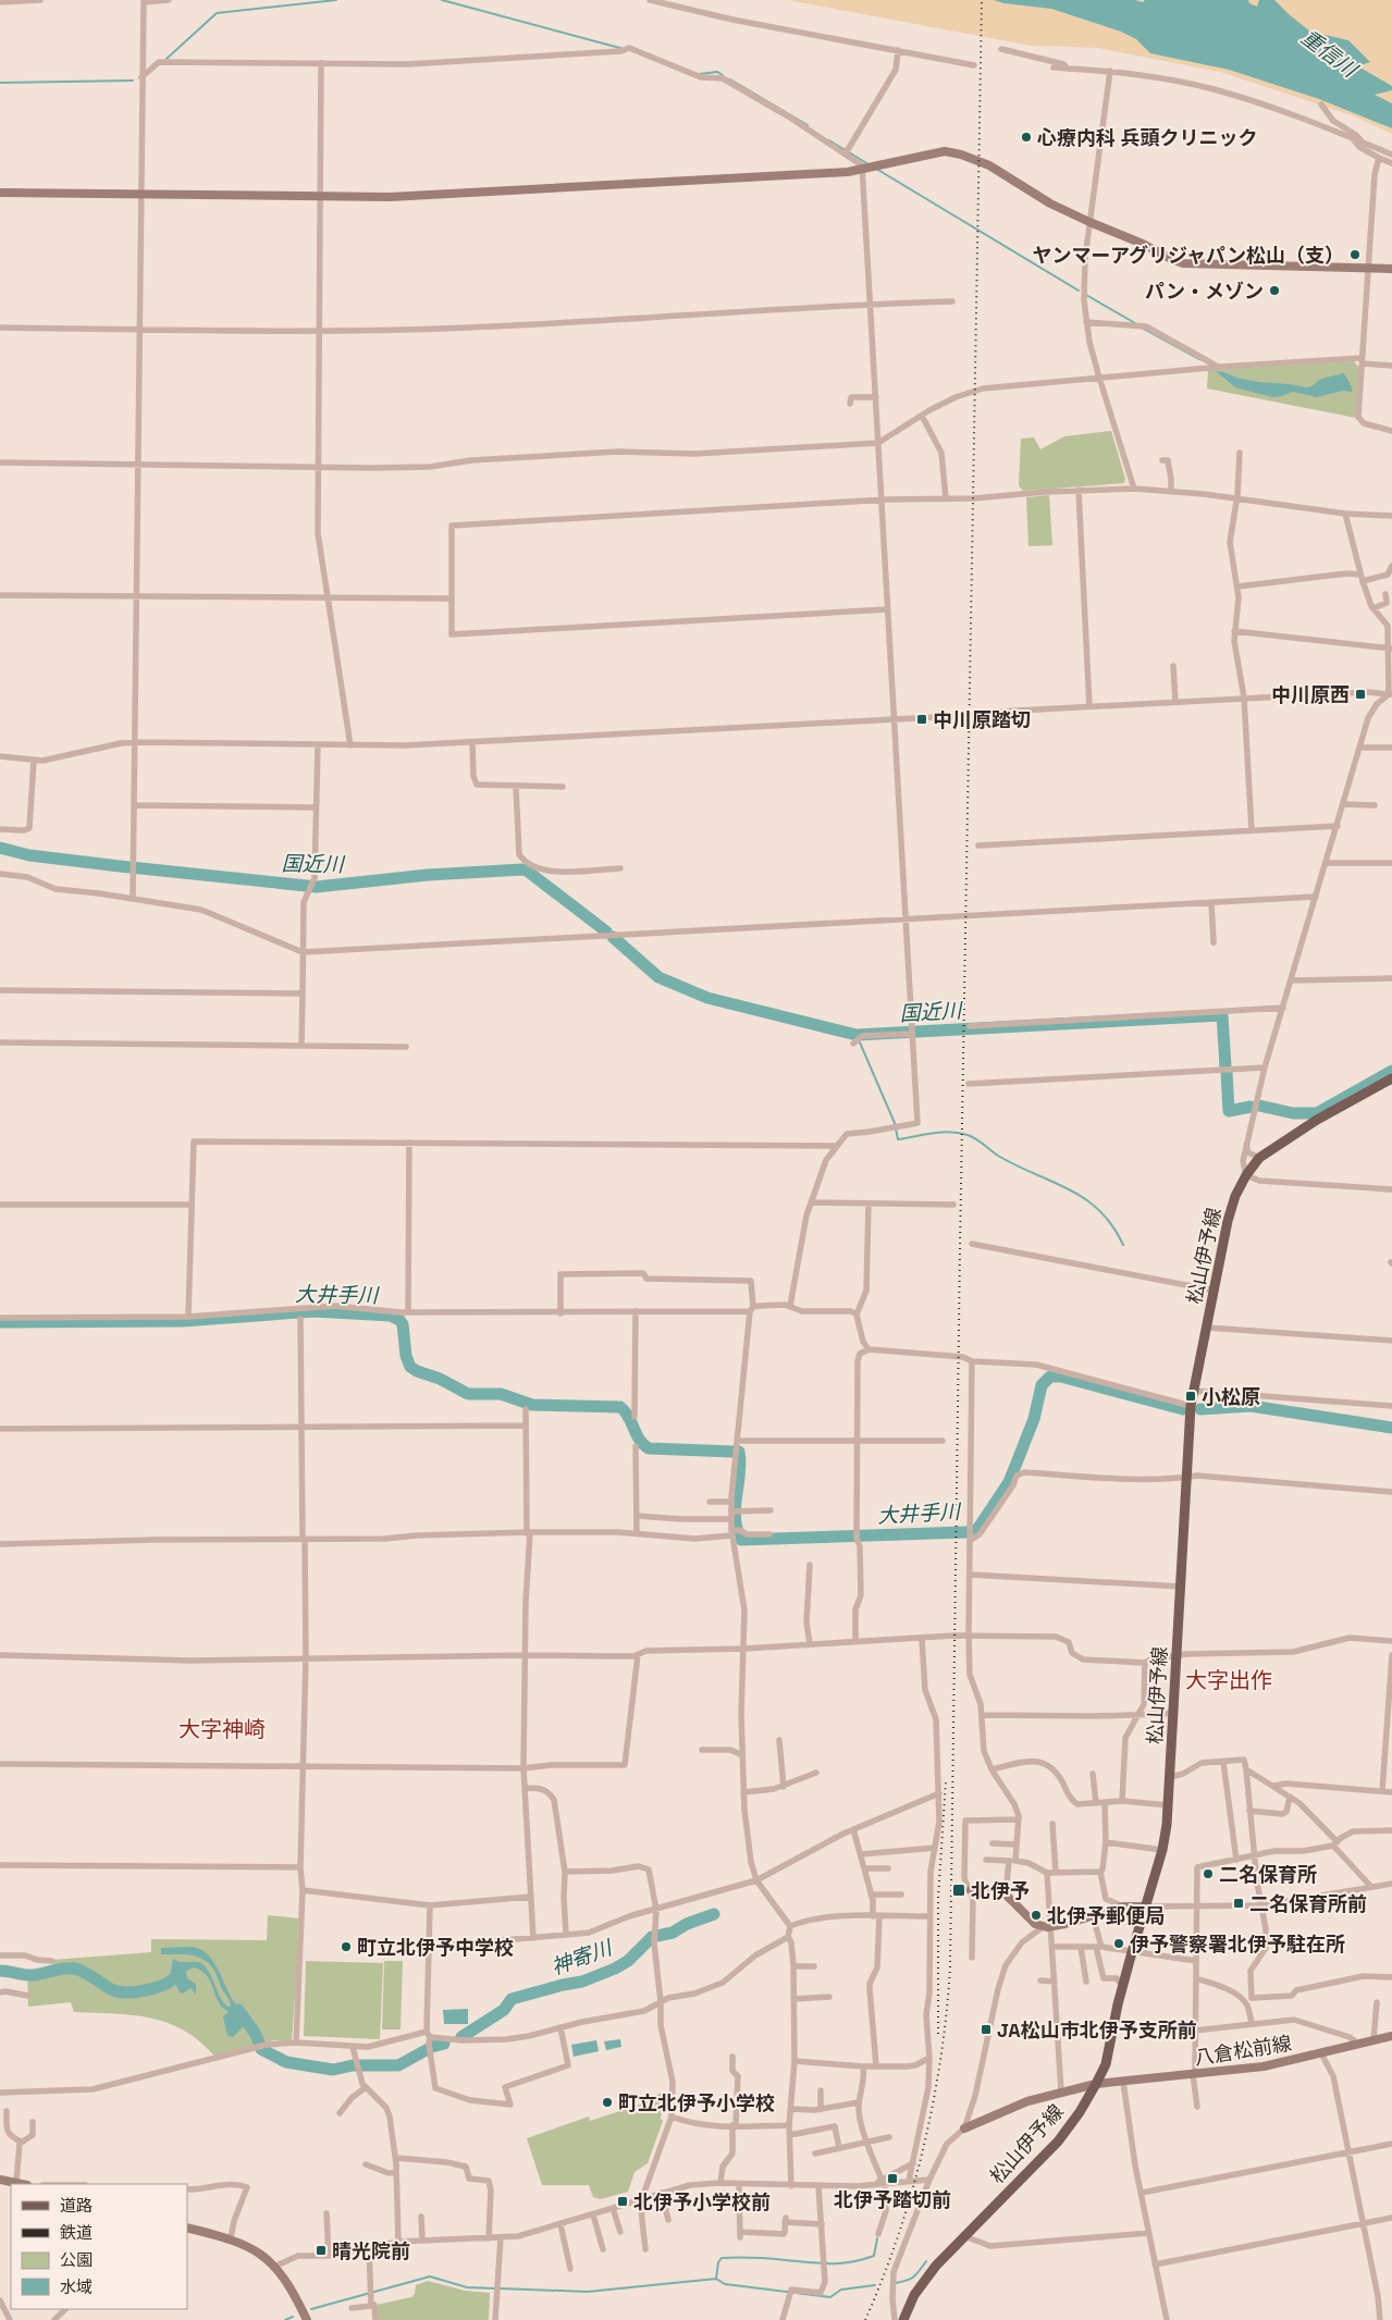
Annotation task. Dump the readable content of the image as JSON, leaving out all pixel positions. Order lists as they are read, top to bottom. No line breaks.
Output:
{"streets":{"main road":["松山伊予線"],"street":["八倉松前線"]},"crossings":[["松山伊予線","八倉松前線"]],"districts":["大字出作","大字神崎"],"water":["重信川","国近川","大井手川","神寄川"],"places":{"other":["心療内科 兵頭クリニック","ヤンマーアグリジャパン松山（支）","パン・メゾン","二名保育所","北伊予郵便局","伊予警察署北伊予駐在所","町立北伊予中学校","町立北伊予小学校"],"transit":["中川原西","中川原踏切","小松原","北伊予","二名保育所前","JA松山市北伊予支所前","北伊予踏切前","北伊予小学校前","晴光院前"]},"legend":["道路","鉄道","公園","水域"]}
